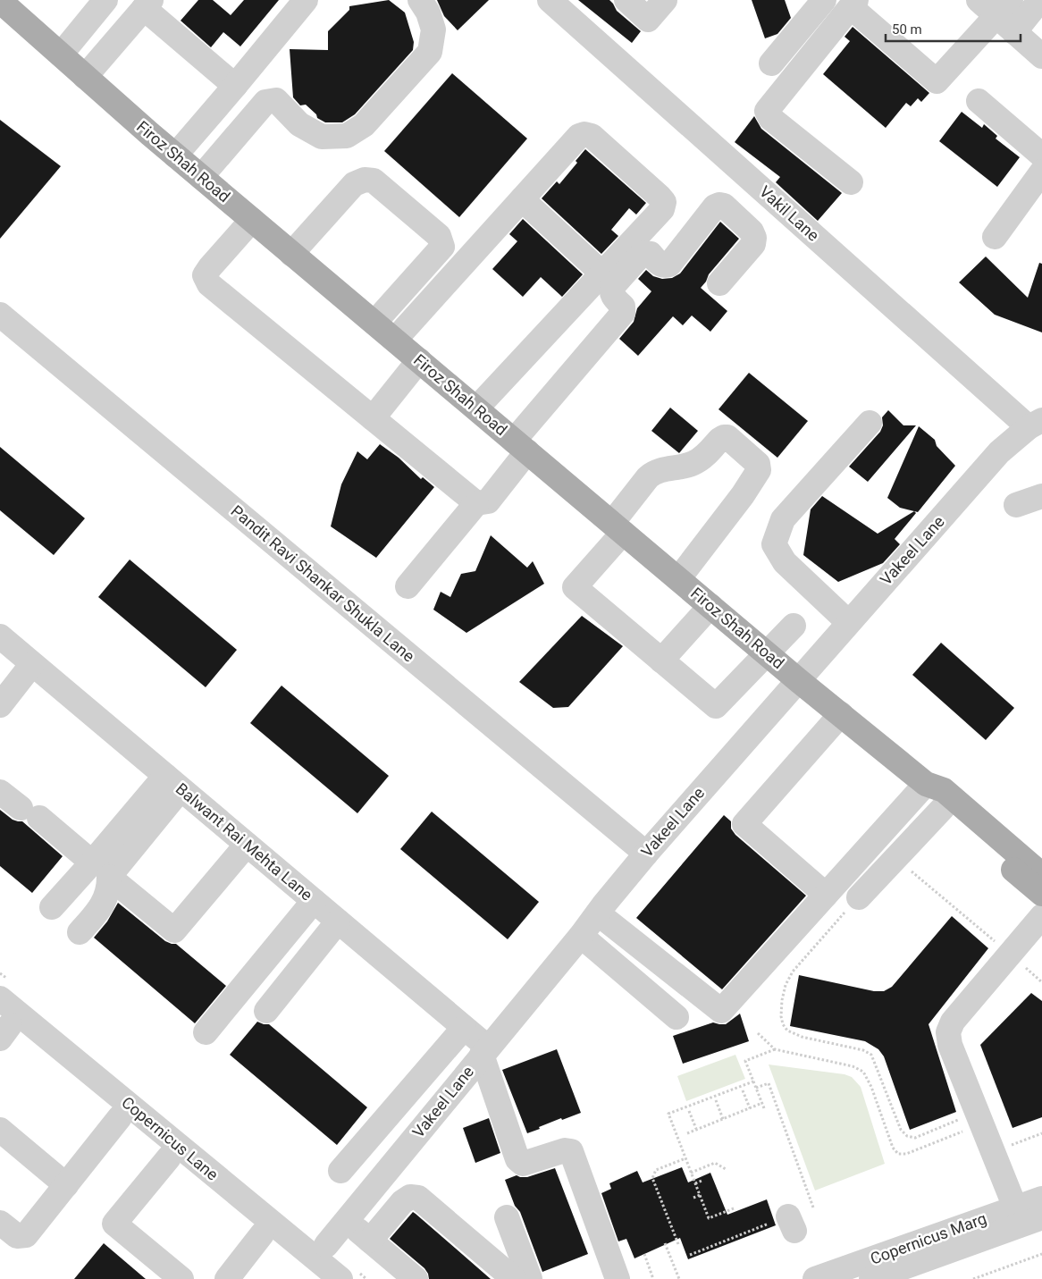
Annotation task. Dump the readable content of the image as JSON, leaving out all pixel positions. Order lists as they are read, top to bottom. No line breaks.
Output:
{"streets":{"main road":["Firoz Shah Road"],"street":["Vakil Lane","Vakeel Lane","Pandit Ravi Shankar Shukla Lane","Balwant Rai Mehta Lane","Copernicus Lane","Copernicus Marg"]},"crossings":[["Firoz Shah Road","Vakeel Lane"],["Vakil Lane","Vakeel Lane"],["Vakeel Lane","Pandit Ravi Shankar Shukla Lane"],["Vakeel Lane","Balwant Rai Mehta Lane"]],"scale_bar":"50 m"}
